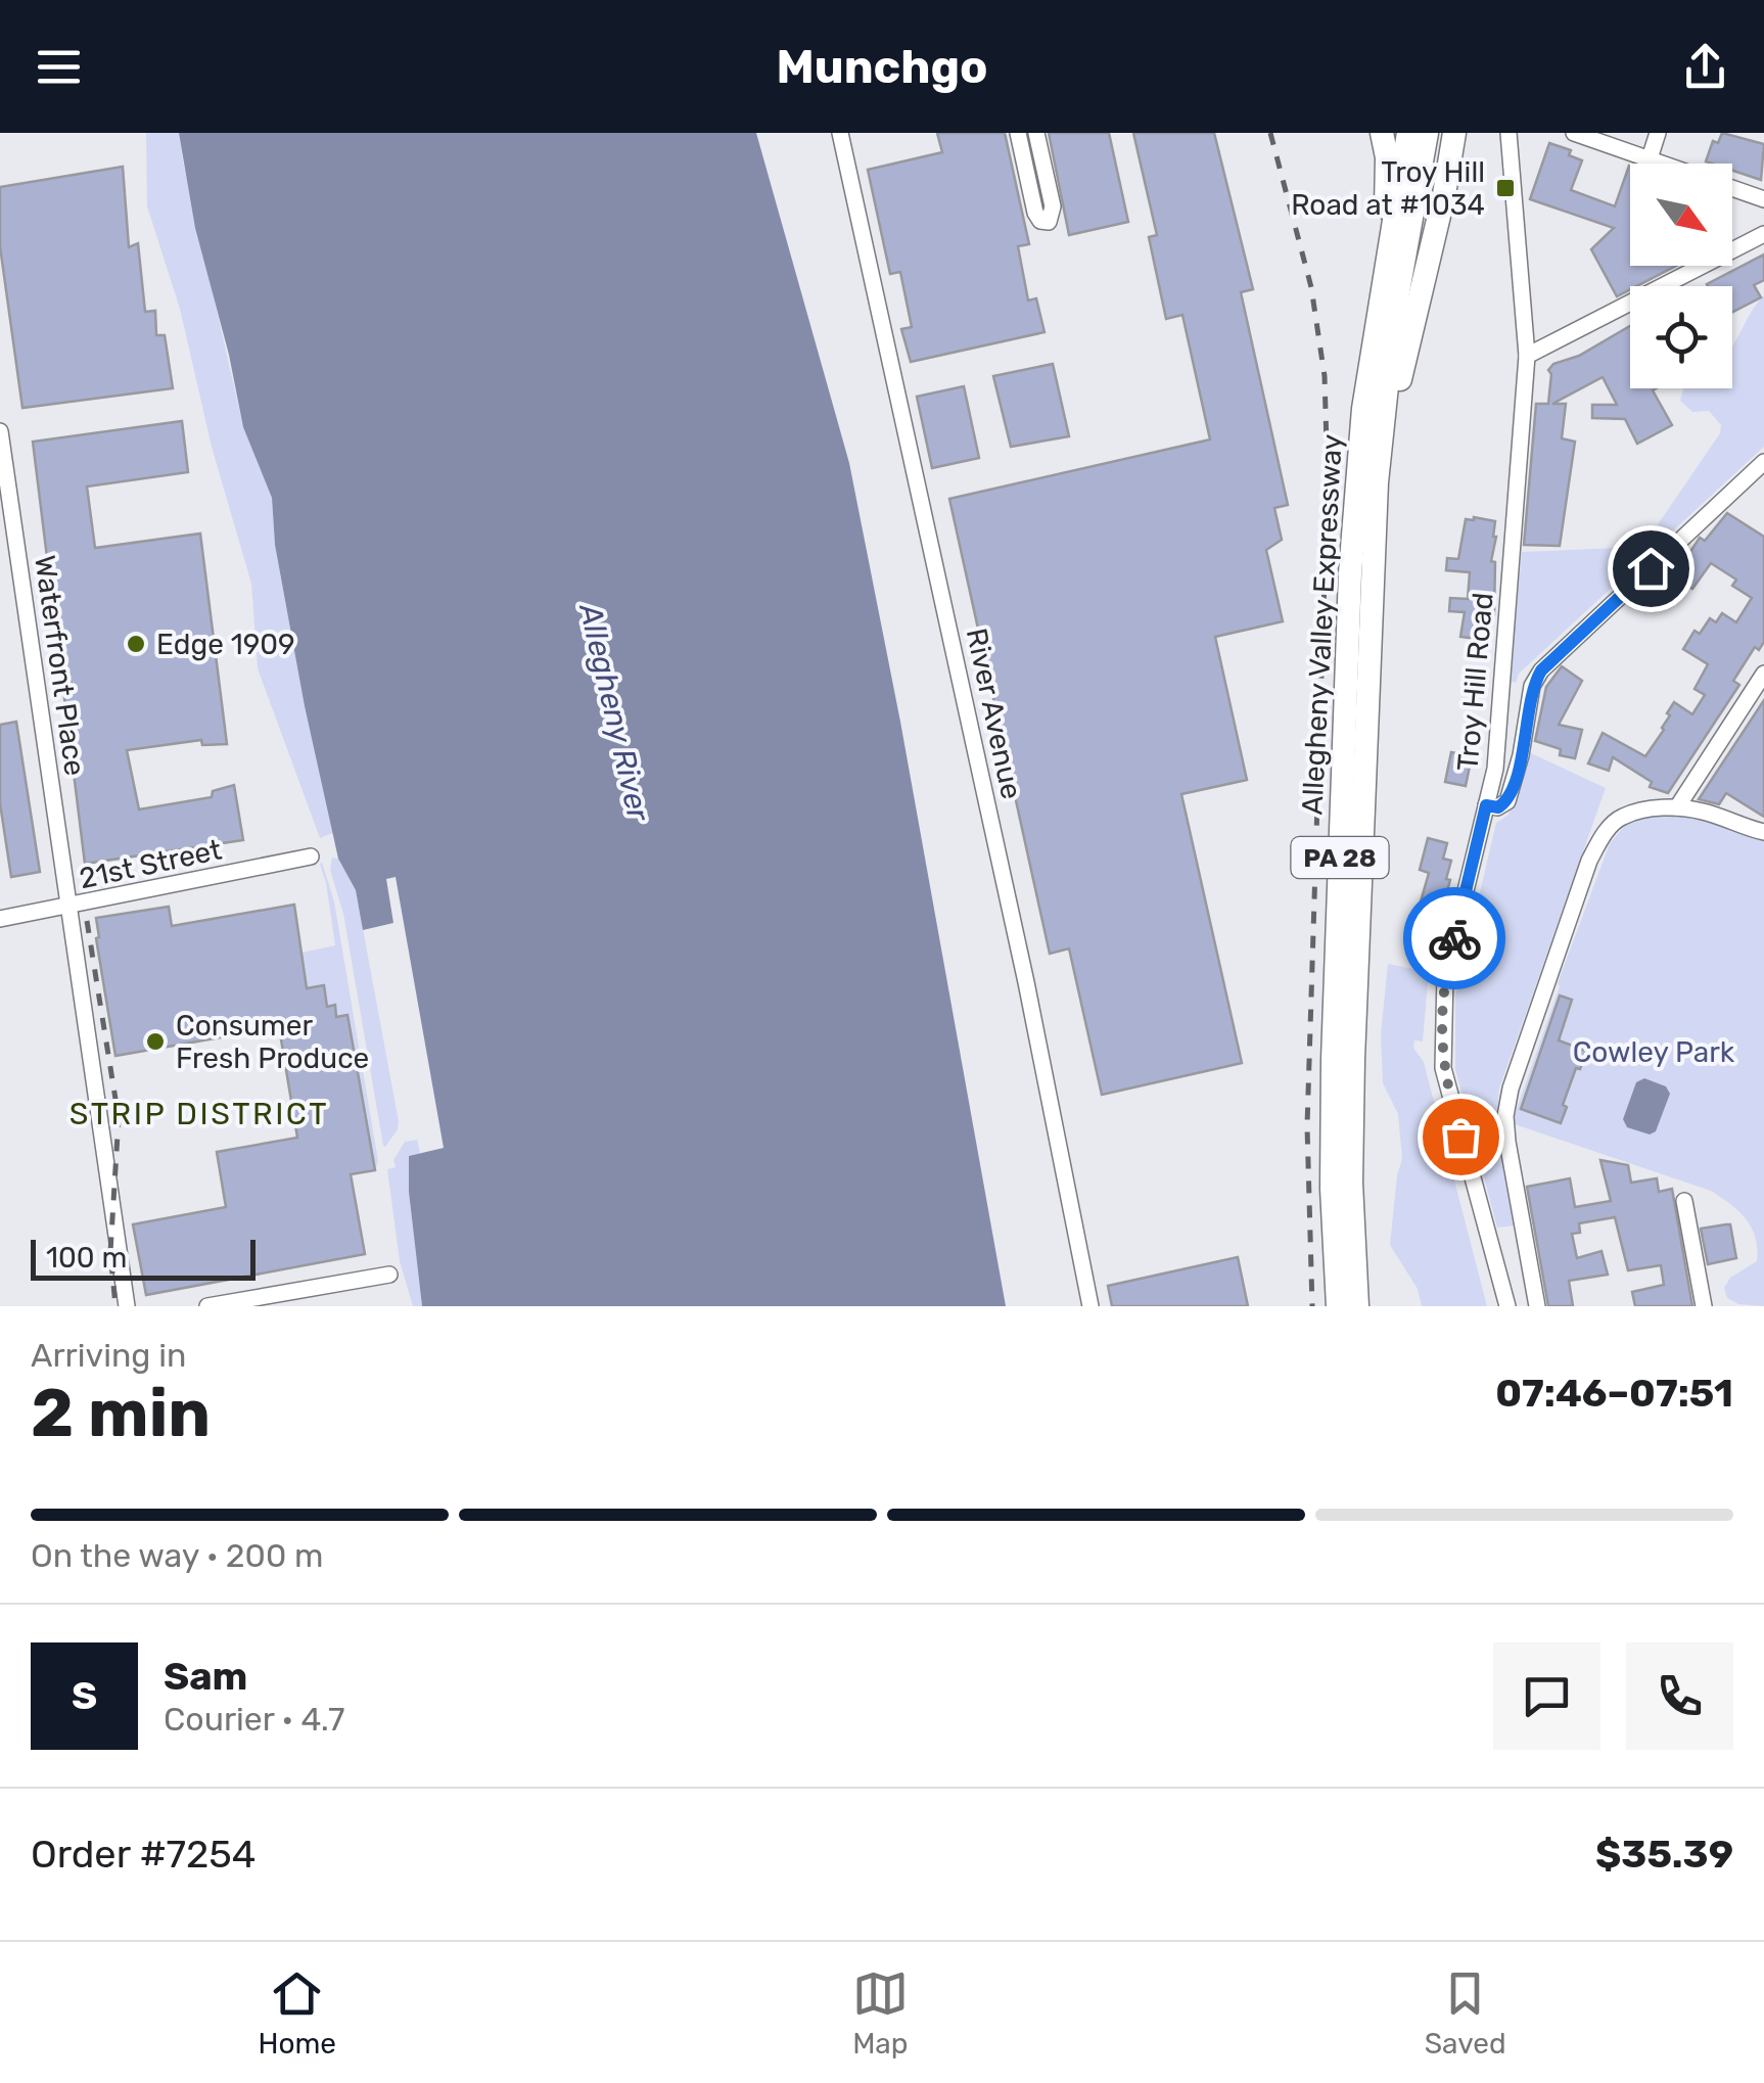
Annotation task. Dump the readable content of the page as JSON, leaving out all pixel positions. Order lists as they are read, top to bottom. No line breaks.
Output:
{"streets":{"highway":["Allegheny Valley Expressway","PA 28"],"street":["Waterfront Place","Troy Hill Road","River Avenue","21st Street"]},"crossings":[["Waterfront Place","21st Street"]],"districts":["STRIP DISTRICT"],"water":["Allegheny River"],"parks":["Cowley Park"],"places":{"transit":["Troy Hill Road at #1034"],"other":["Edge 1909","Consumer Fresh Produce"]},"scale_bar":"100 m","north":"bottom right","page":{"header":"Munchgo","scale":"100 m","heading":["2 min","Arriving in","07:46–07:51"],"panel":["Sam","Courier · 4.7","Order #7254","$35.39"],"bar":"On the way · 200 m","round":"S","tabs":["Home","Map","Saved"]}}
